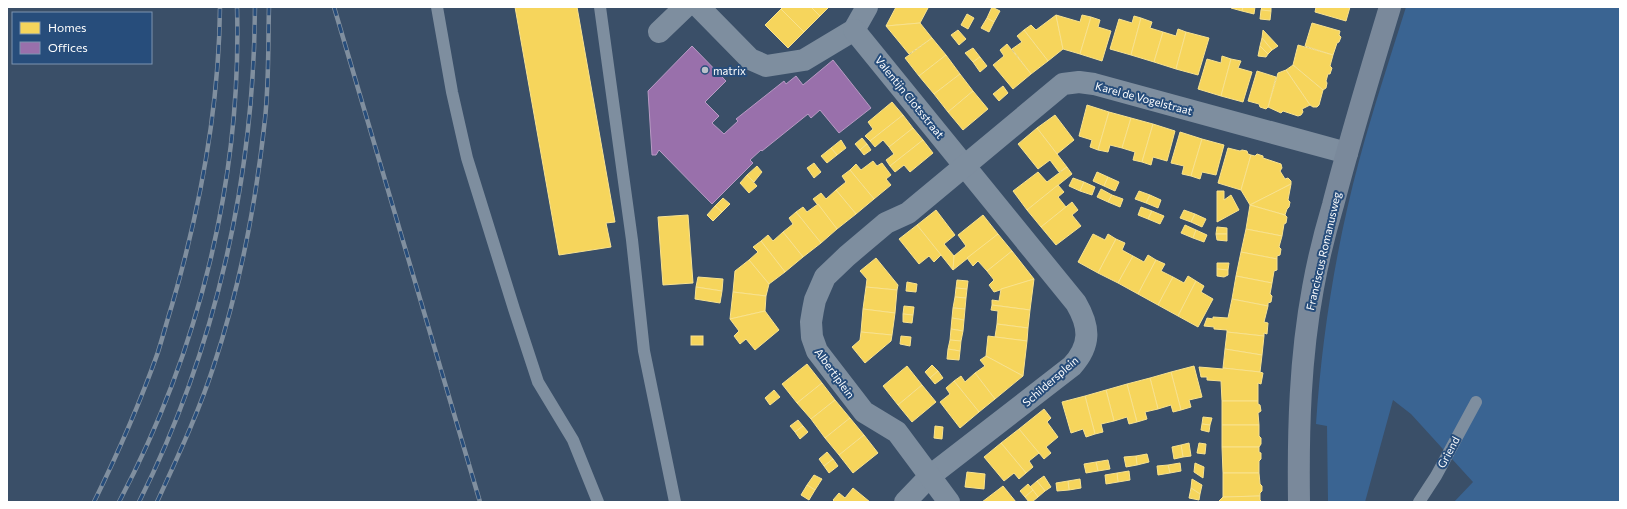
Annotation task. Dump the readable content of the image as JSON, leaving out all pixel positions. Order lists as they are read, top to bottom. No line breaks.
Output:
{"streets":{"street":["Valentijn Clotsstraat","Karel de Vogelstraat","Franciscus Romanusweg","Albertiplein","Schildersplein"],"lane":["Griend"]},"crossings":[["Valentijn Clotsstraat","Karel de Vogelstraat"],["Valentijn Clotsstraat","Albertiplein"],["Valentijn Clotsstraat","Schildersplein"],["Karel de Vogelstraat","Franciscus Romanusweg"],["Karel de Vogelstraat","Albertiplein"],["Karel de Vogelstraat","Schildersplein"],["Albertiplein","Schildersplein"]],"places":["matrix"],"legend":["Homes","Offices"]}
